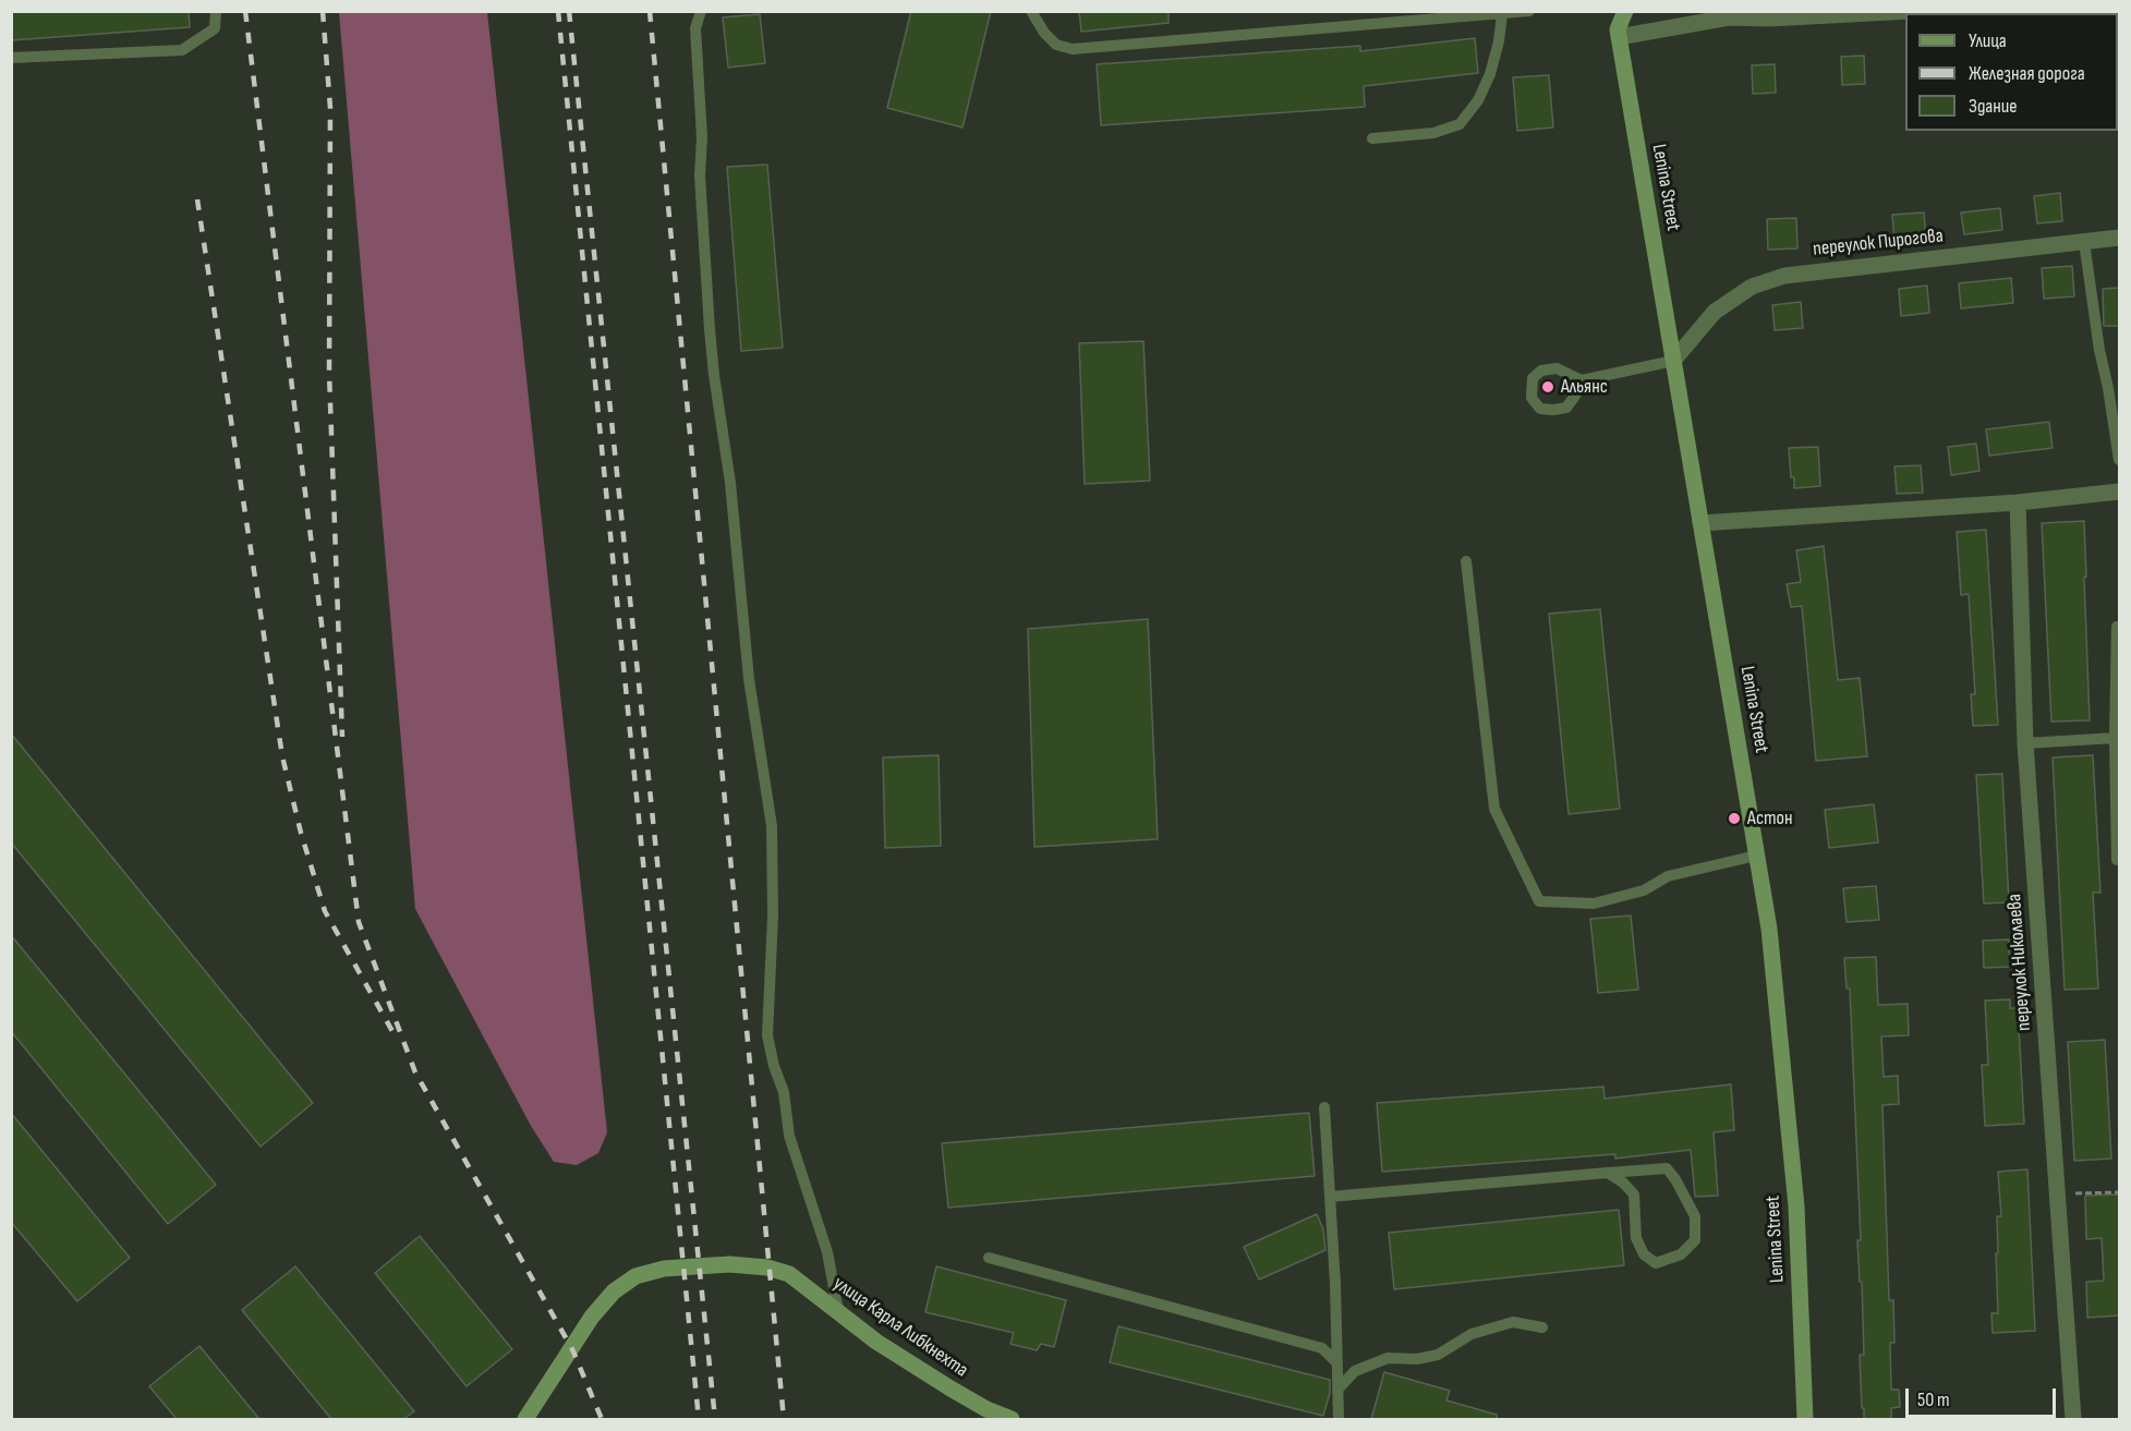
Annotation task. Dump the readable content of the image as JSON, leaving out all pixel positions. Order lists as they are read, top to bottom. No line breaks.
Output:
{"streets":{"main road":["Lenina Street","улица Карла Либкнехта"],"street":["переулок Пирогова","переулок Николаева"]},"crossings":[["Lenina Street","переулок Пирогова"]],"places":["Альянс","Астон"],"legend":["Улица","Железная дорога","Здание"],"scale_bar":"50 m"}
